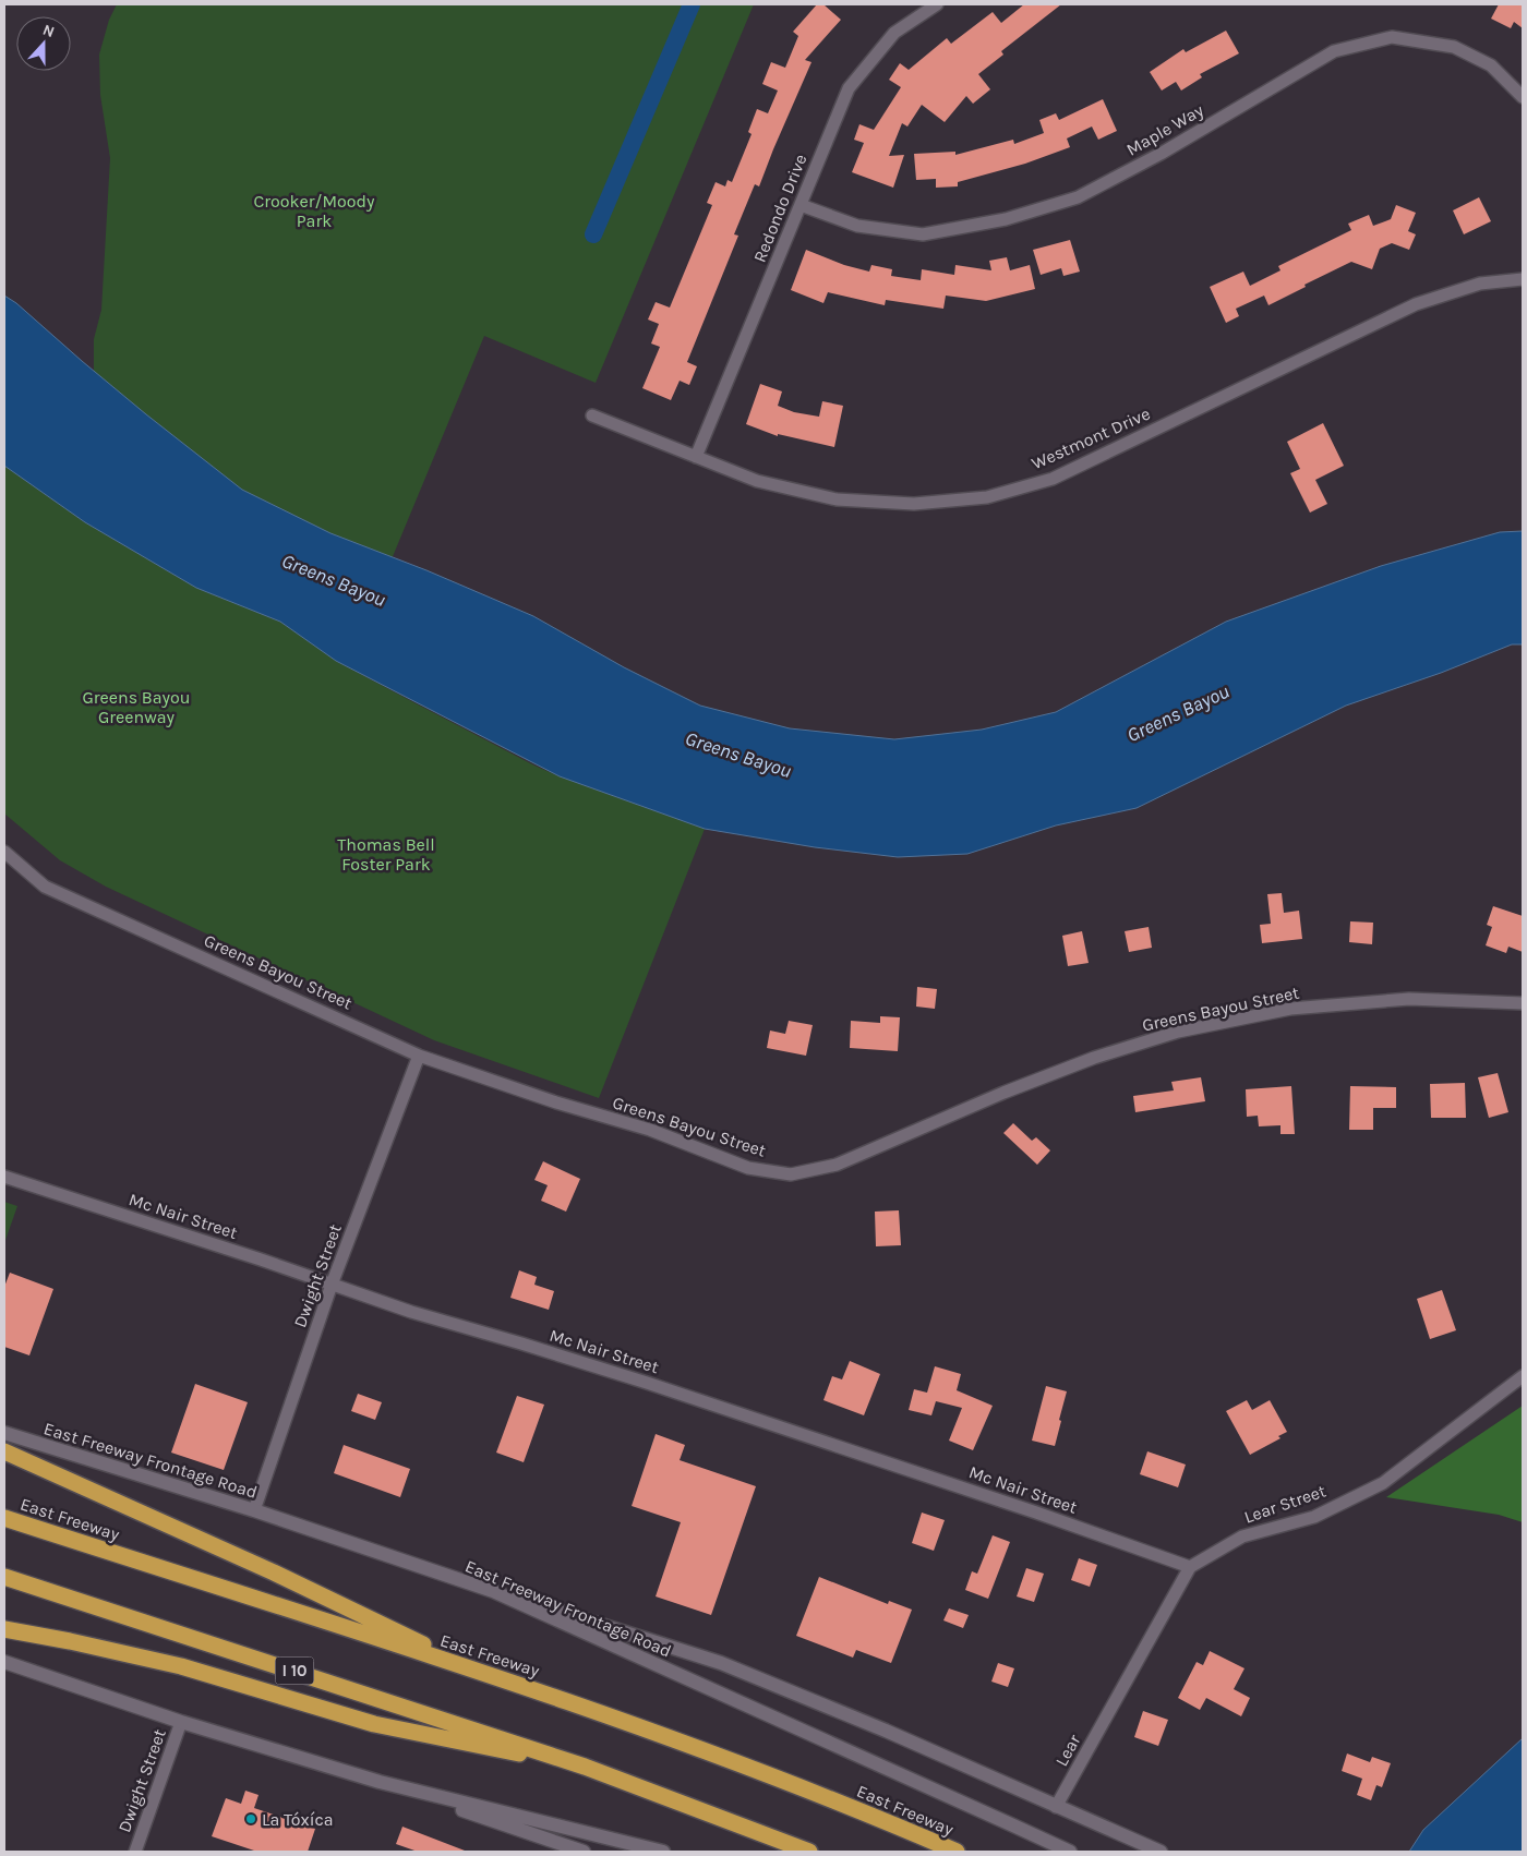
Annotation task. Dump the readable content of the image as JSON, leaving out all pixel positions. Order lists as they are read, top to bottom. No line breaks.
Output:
{"streets":{"highway":["East Freeway","I 10"],"main road":["East Freeway Frontage Road"],"street":["Maple Way","Redondo Drive","Westmont Drive","Greens Bayou Street","Mc Nair Street","Dwight Street","Lear Street","Lear"]},"crossings":[["Maple Way","Redondo Drive"],["Redondo Drive","Westmont Drive"],["Greens Bayou Street","Dwight Street"],["Mc Nair Street","Dwight Street"],["Mc Nair Street","Lear Street"],["Dwight Street","East Freeway Frontage Road"],["Lear Street","Lear"]],"water":["Greens Bayou"],"parks":["Crooker/Moody Park","Greens Bayou Greenway","Thomas Bell Foster Park"],"places":["La Tóxíca"],"north":"top"}
